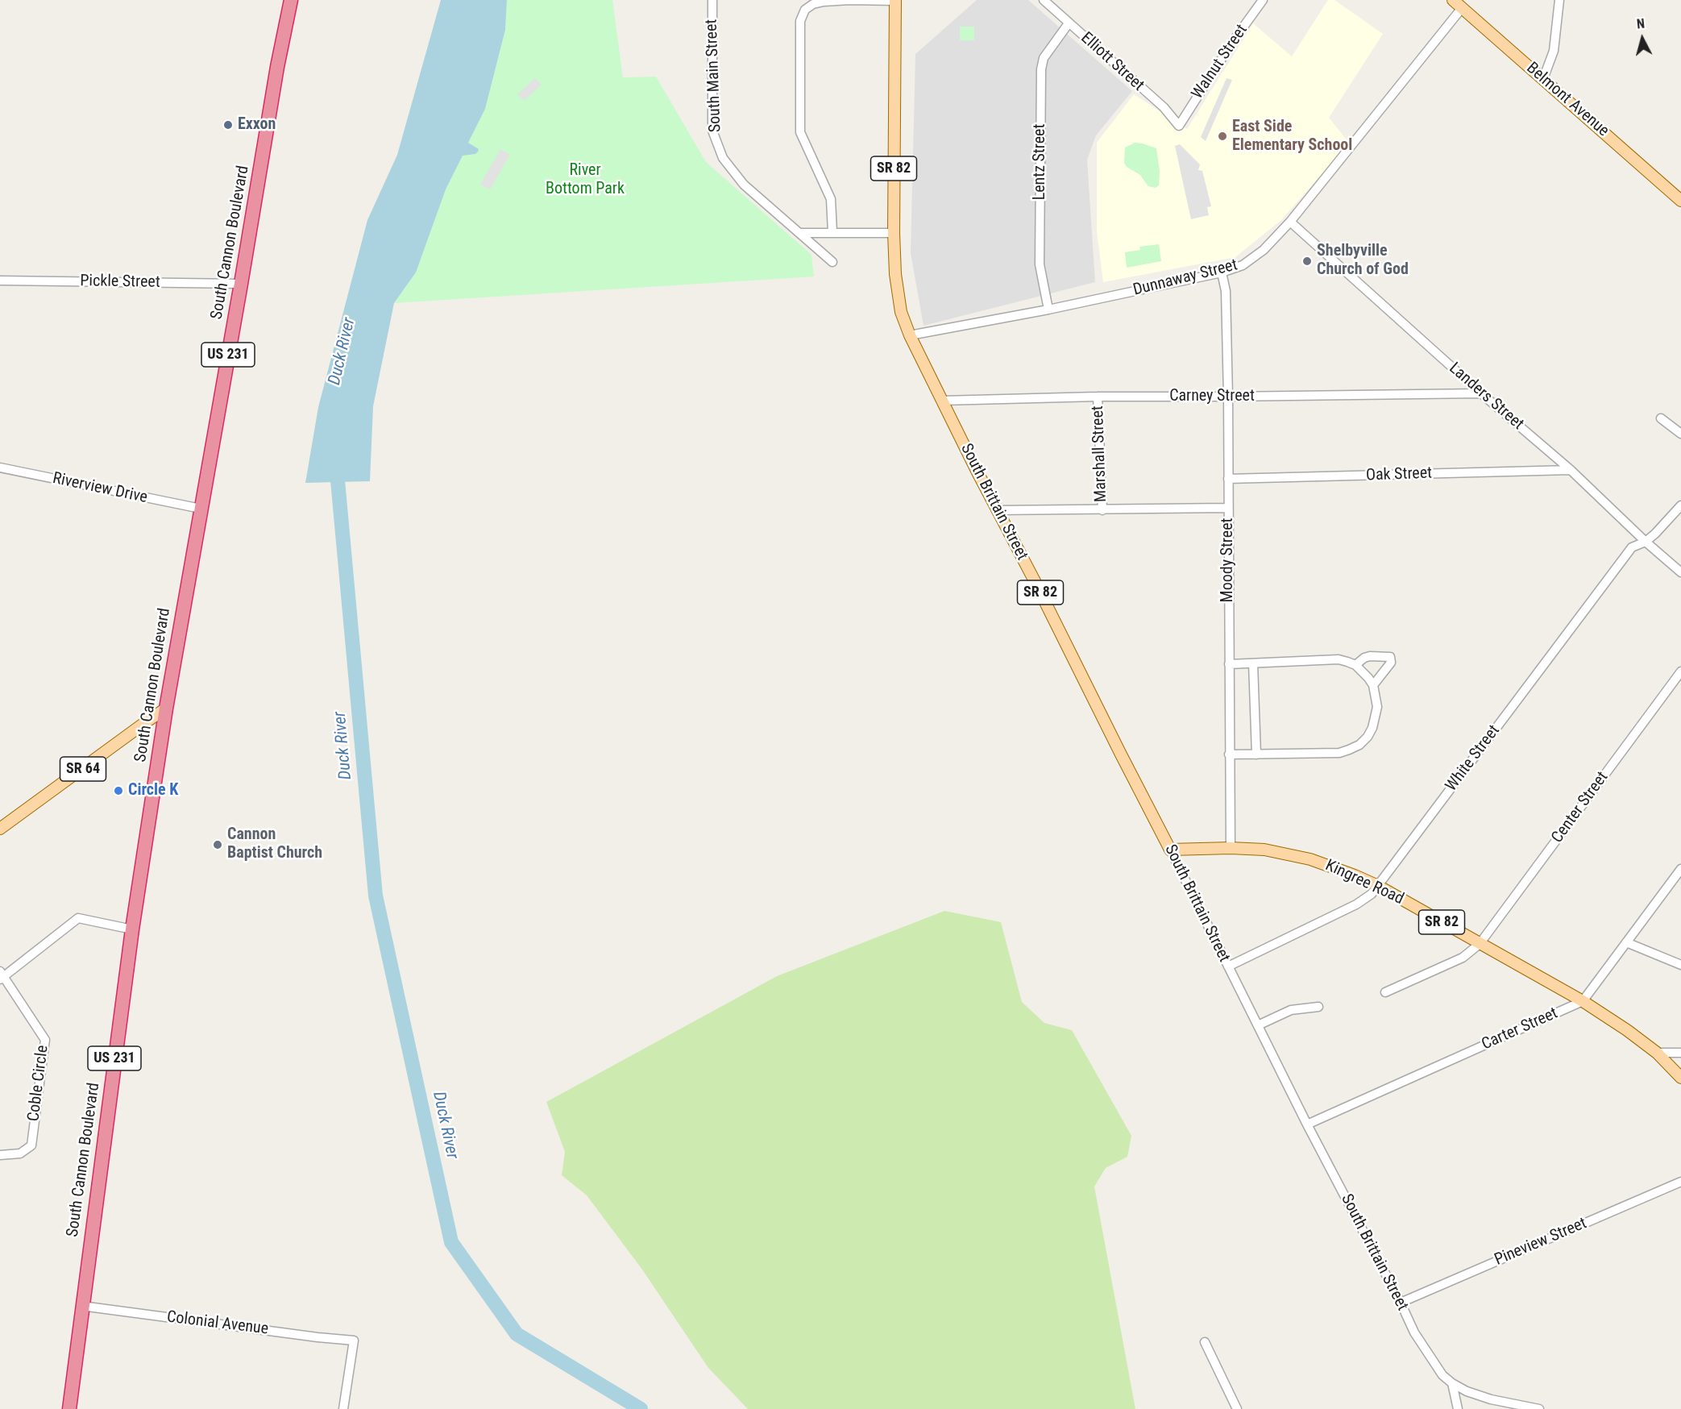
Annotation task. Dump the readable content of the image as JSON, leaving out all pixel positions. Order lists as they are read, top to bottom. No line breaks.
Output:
{"streets":{"highway":["South Cannon Boulevard","US 231"],"main road":["Belmont Avenue","SR 82","South Brittain Street","SR 64","Kingree Road"],"street":["Elliott Street","Walnut Street","South Main Street","Lentz Street","Dunnaway Street","Pickle Street","Carney Street","Landers Street","Marshall Street","Oak Street","Riverview Drive","Moody Street","White Street","Center Street","Carter Street","Coble Circle","Pineview Street","Colonial Avenue"]},"crossings":[["Elliott Street","Walnut Street"],["Elliott Street","Lentz Street"],["Belmont Avenue","Dunnaway Street"],["Lentz Street","Dunnaway Street"],["SR 82","Dunnaway Street"],["SR 82","South Brittain Street"],["South Cannon Boulevard","Pickle Street"],["South Cannon Boulevard","Riverview Drive"],["South Cannon Boulevard","SR 64"],["South Cannon Boulevard","Colonial Avenue"],["Dunnaway Street","Landers Street"],["Dunnaway Street","South Brittain Street"],["Dunnaway Street","Moody Street"],["Carney Street","Landers Street"],["Carney Street","Marshall Street"],["Carney Street","South Brittain Street"],["Carney Street","Moody Street"],["Landers Street","Oak Street"],["Landers Street","White Street"],["Oak Street","Moody Street"],["South Brittain Street","White Street"],["South Brittain Street","Kingree Road"],["South Brittain Street","Carter Street"],["South Brittain Street","Pineview Street"],["Moody Street","Kingree Road"],["White Street","Kingree Road"],["Center Street","Kingree Road"],["Kingree Road","Carter Street"]],"water":["Duck River"],"parks":["River Bottom Park"],"places":["Exxon","East Side Elementary School","Shelbyville Church of God","Circle K","Cannon Baptist Church"],"north":"top"}
